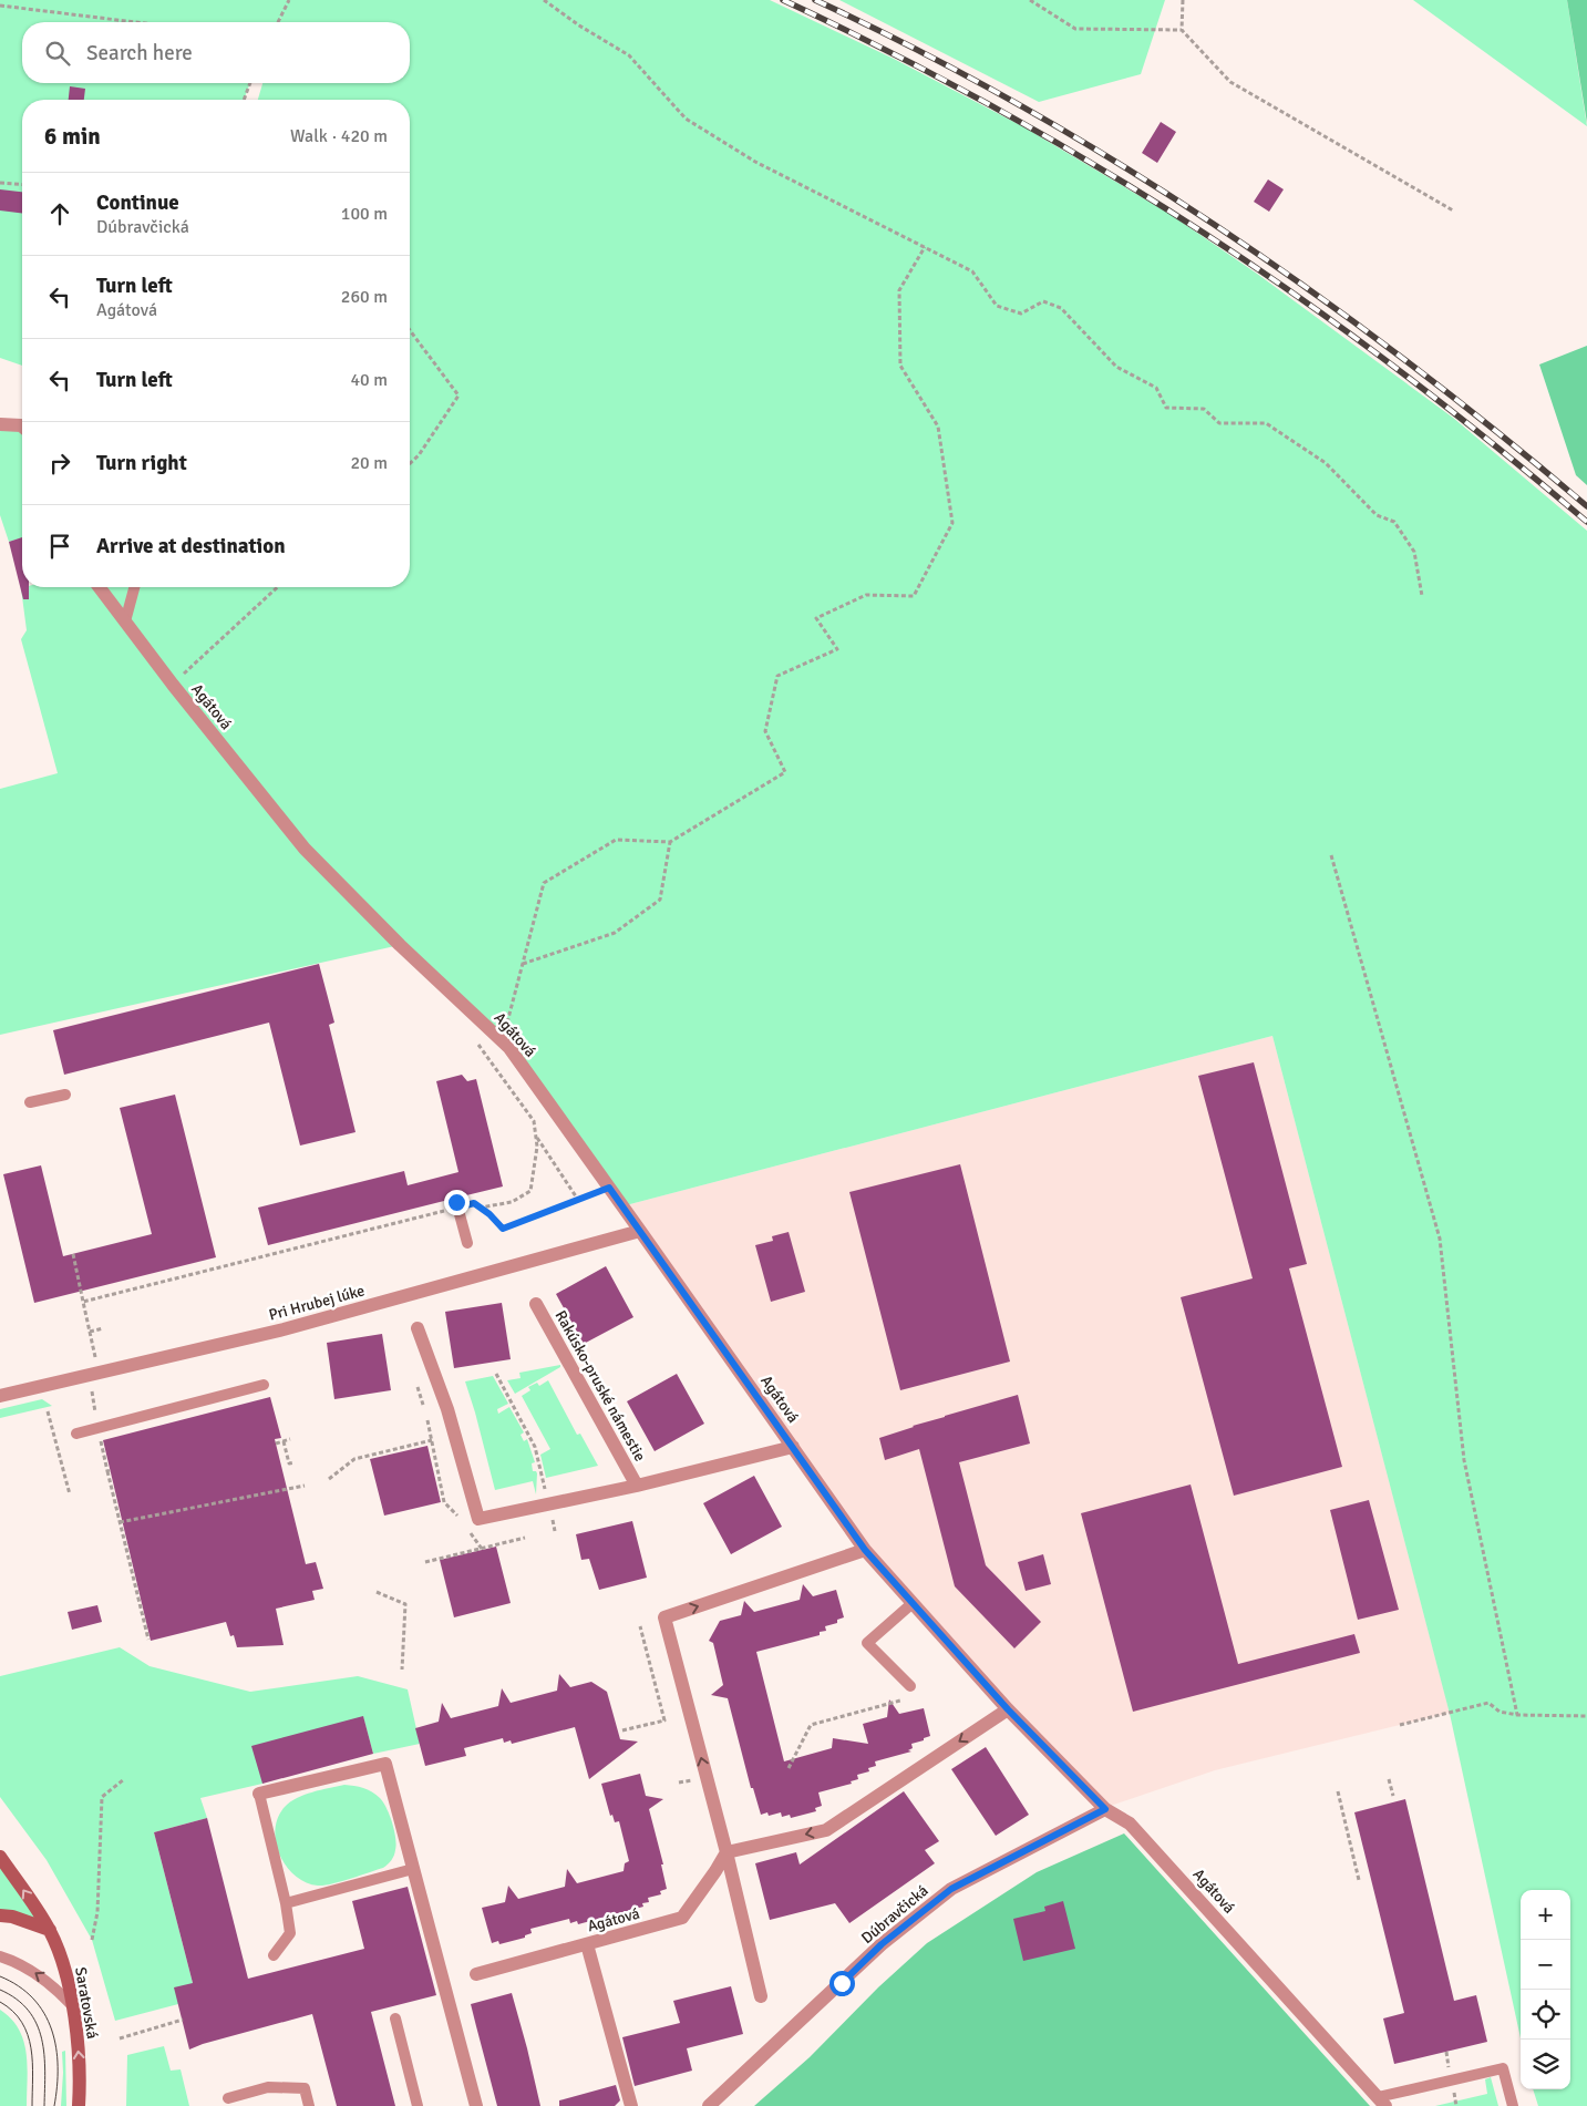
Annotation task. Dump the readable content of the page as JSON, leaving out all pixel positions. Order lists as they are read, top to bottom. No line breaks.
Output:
{"streets":{"main road":["Saratovská"],"street":["Agátová","Pri Hrubej lúke","Rakúsko-pruské námestie","Dúbravčická"]},"crossings":[["Agátová","Pri Hrubej lúke"],["Agátová","Dúbravčická"]],"one_way":["Saratovská"],"page":{"search":"Search here","heading":["6 min","Walk · 420 m"],"list":[["Continue","Dúbravčická","100 m"],["Turn left","Agátová","260 m"],["Turn left","40 m"],["Turn right","20 m"],"Arrive at destination"],"map_buttons":["+","−"]}}
